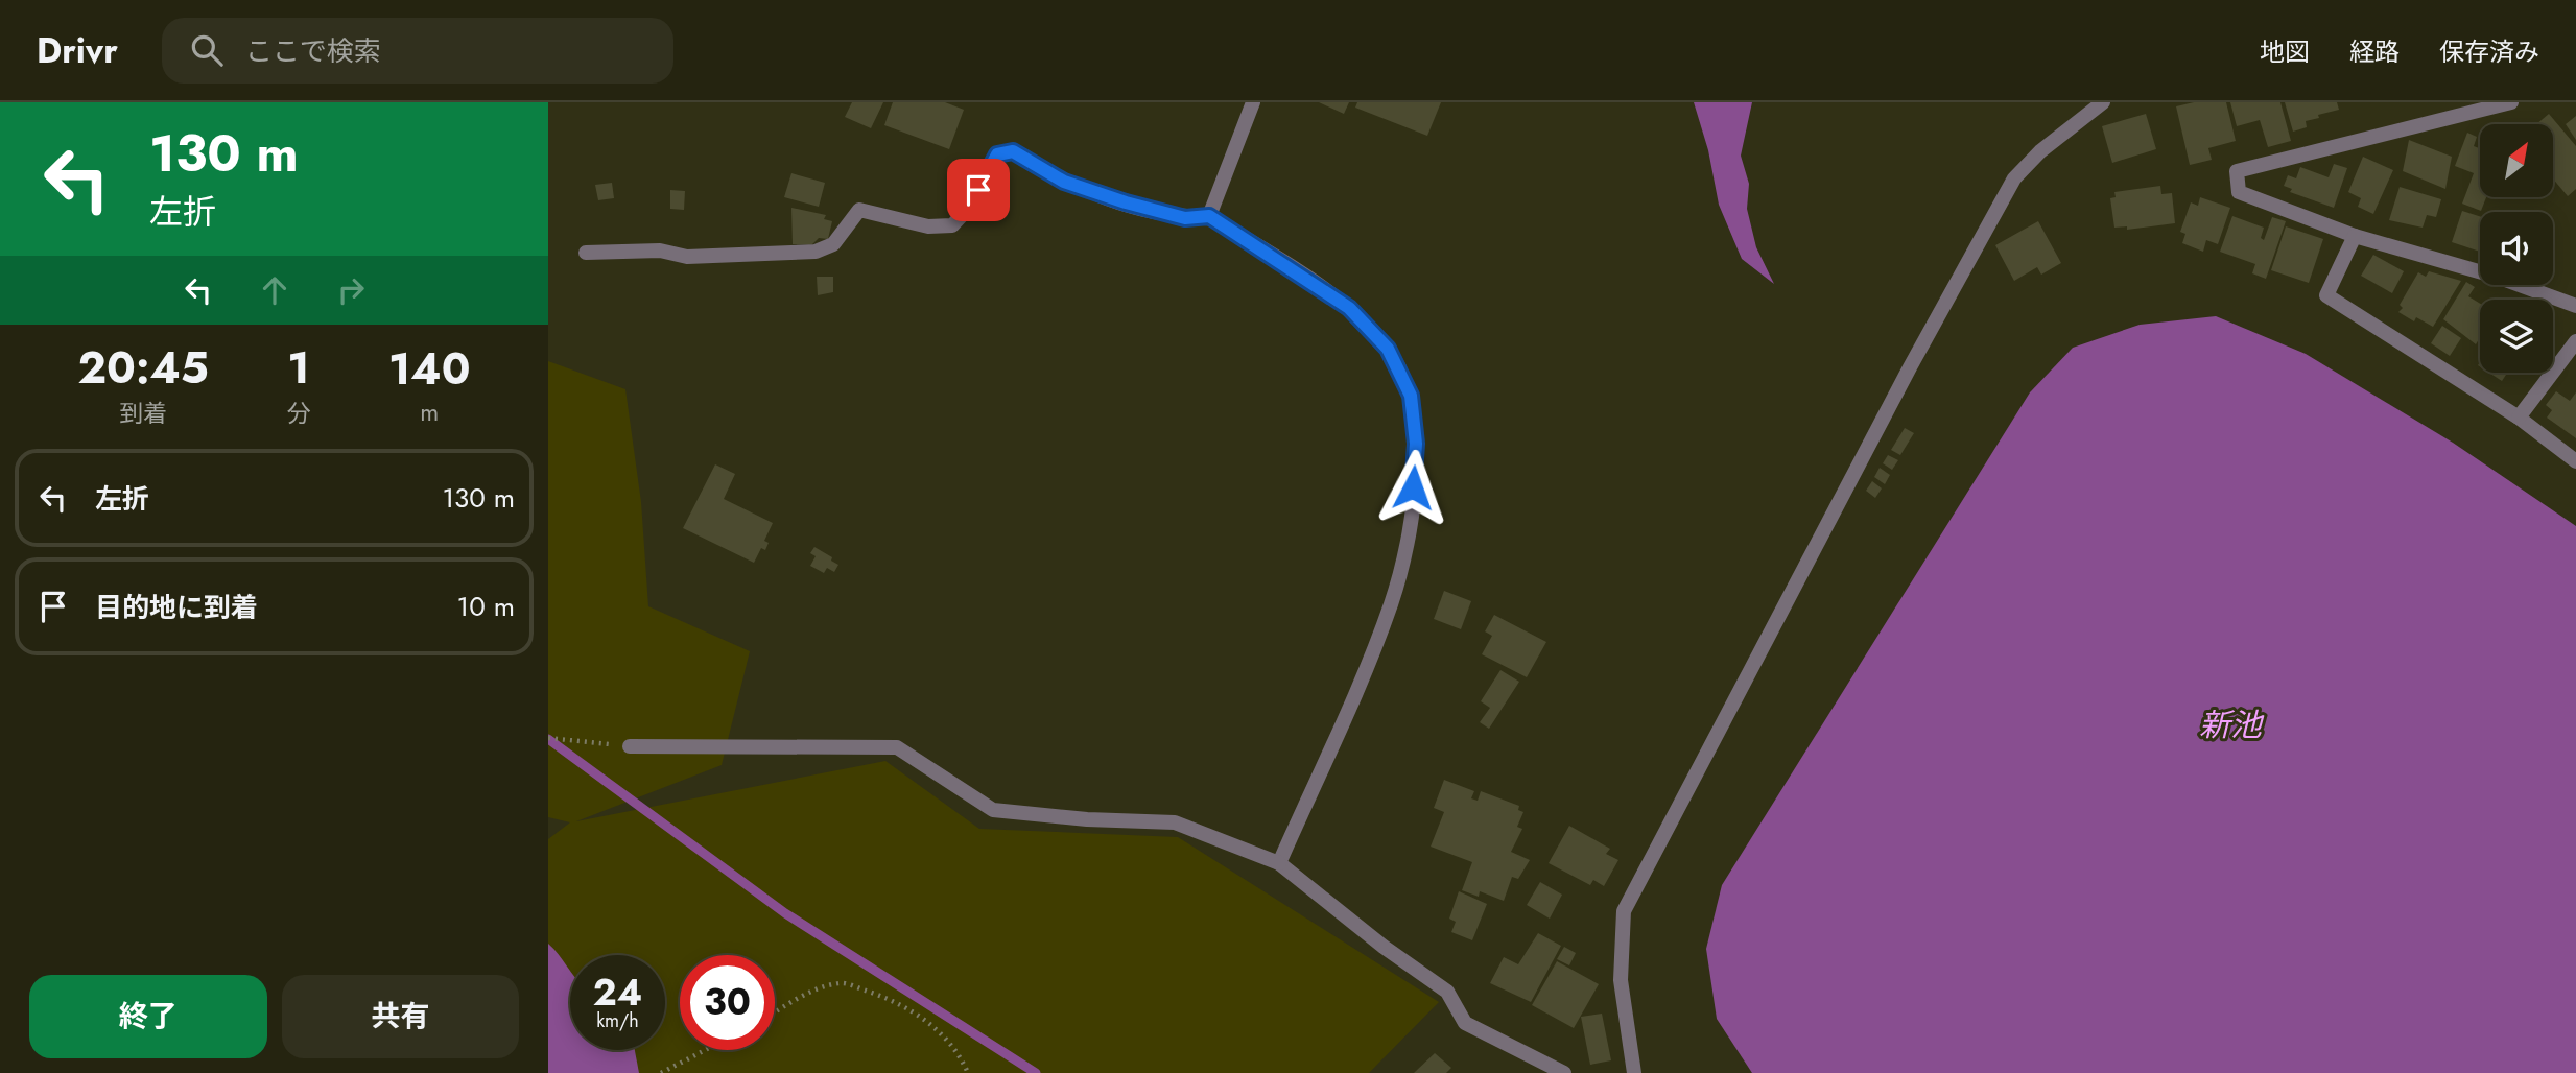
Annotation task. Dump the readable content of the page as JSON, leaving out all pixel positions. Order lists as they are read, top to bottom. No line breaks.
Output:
{"water":["新池"],"north":"top right","page":{"header":"Drivr","search":"ここで検索","nav":["地図","経路","保存済み"],"turn":["130 m","左折"],"eta":["20:45","到着","1","分","140","m"],"list":[{"name":"左折","value":"130 m"},{"name":"目的地に到着","value":"10 m"}],"speed":"24 km/h","limit":"30","buttons":["終了","共有"]}}
